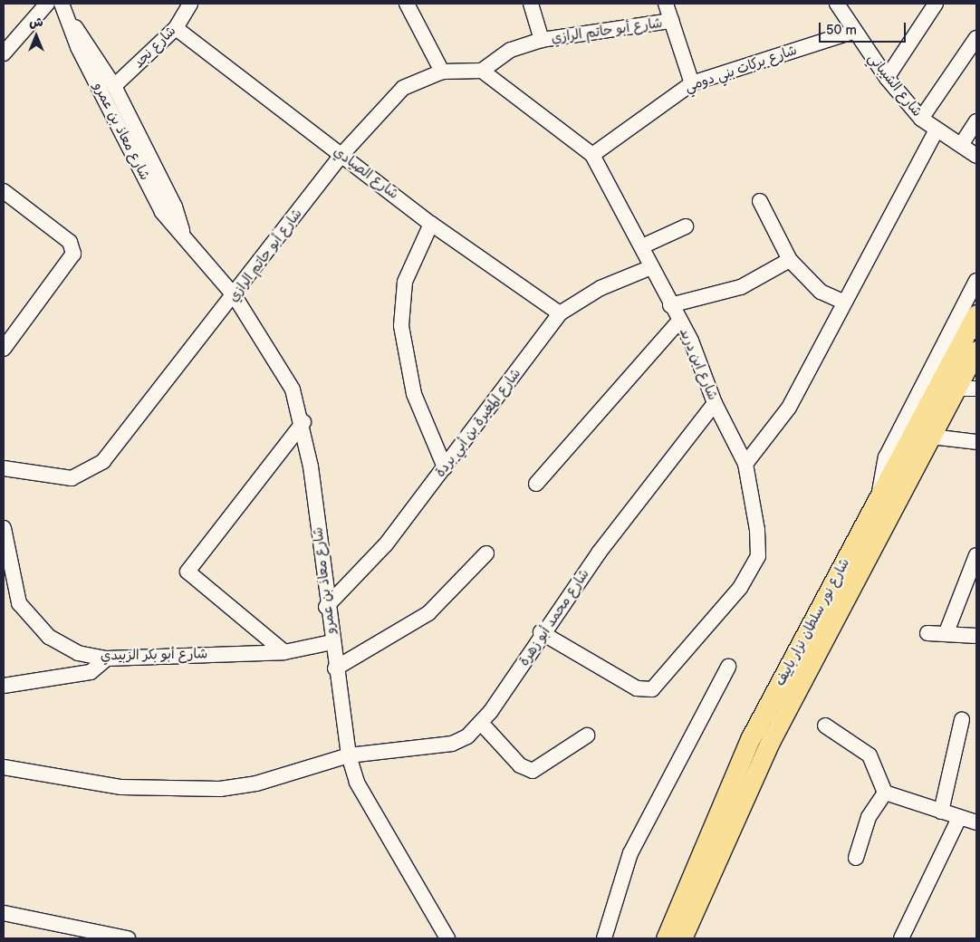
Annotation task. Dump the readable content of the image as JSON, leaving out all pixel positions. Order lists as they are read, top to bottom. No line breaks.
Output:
{"streets":{"main road":["شارع نور سلطان نزار باييف"],"street":["شارع أبو حاتم الرازي","شارع نجد","شارع بركات بني دومي","شارع الشيباني","شارع معاذ بن عمرو","شارع الصيادي","شارع ابن دريد","شارع المغيرة بن أبي بردة","شارع محمد أبو زهرة","شارع أبو بكر الزبيدي"]},"crossings":[["شارع أبو حاتم الرازي","شارع معاذ بن عمرو"],["شارع أبو حاتم الرازي","شارع الصيادي"],["شارع أبو حاتم الرازي","شارع ابن دريد"],["شارع نجد","شارع معاذ بن عمرو"],["شارع نجد","شارع الصيادي"],["شارع بركات بني دومي","شارع الشيباني"],["شارع بركات بني دومي","شارع ابن دريد"],["شارع معاذ بن عمرو","شارع المغيرة بن أبي بردة"],["شارع معاذ بن عمرو","شارع محمد أبو زهرة"],["شارع معاذ بن عمرو","شارع أبو بكر الزبيدي"],["شارع الصيادي","شارع المغيرة بن أبي بردة"],["شارع ابن دريد","شارع المغيرة بن أبي بردة"],["شارع ابن دريد","شارع محمد أبو زهرة"]],"scale_bar":"50 m","north":"top"}
